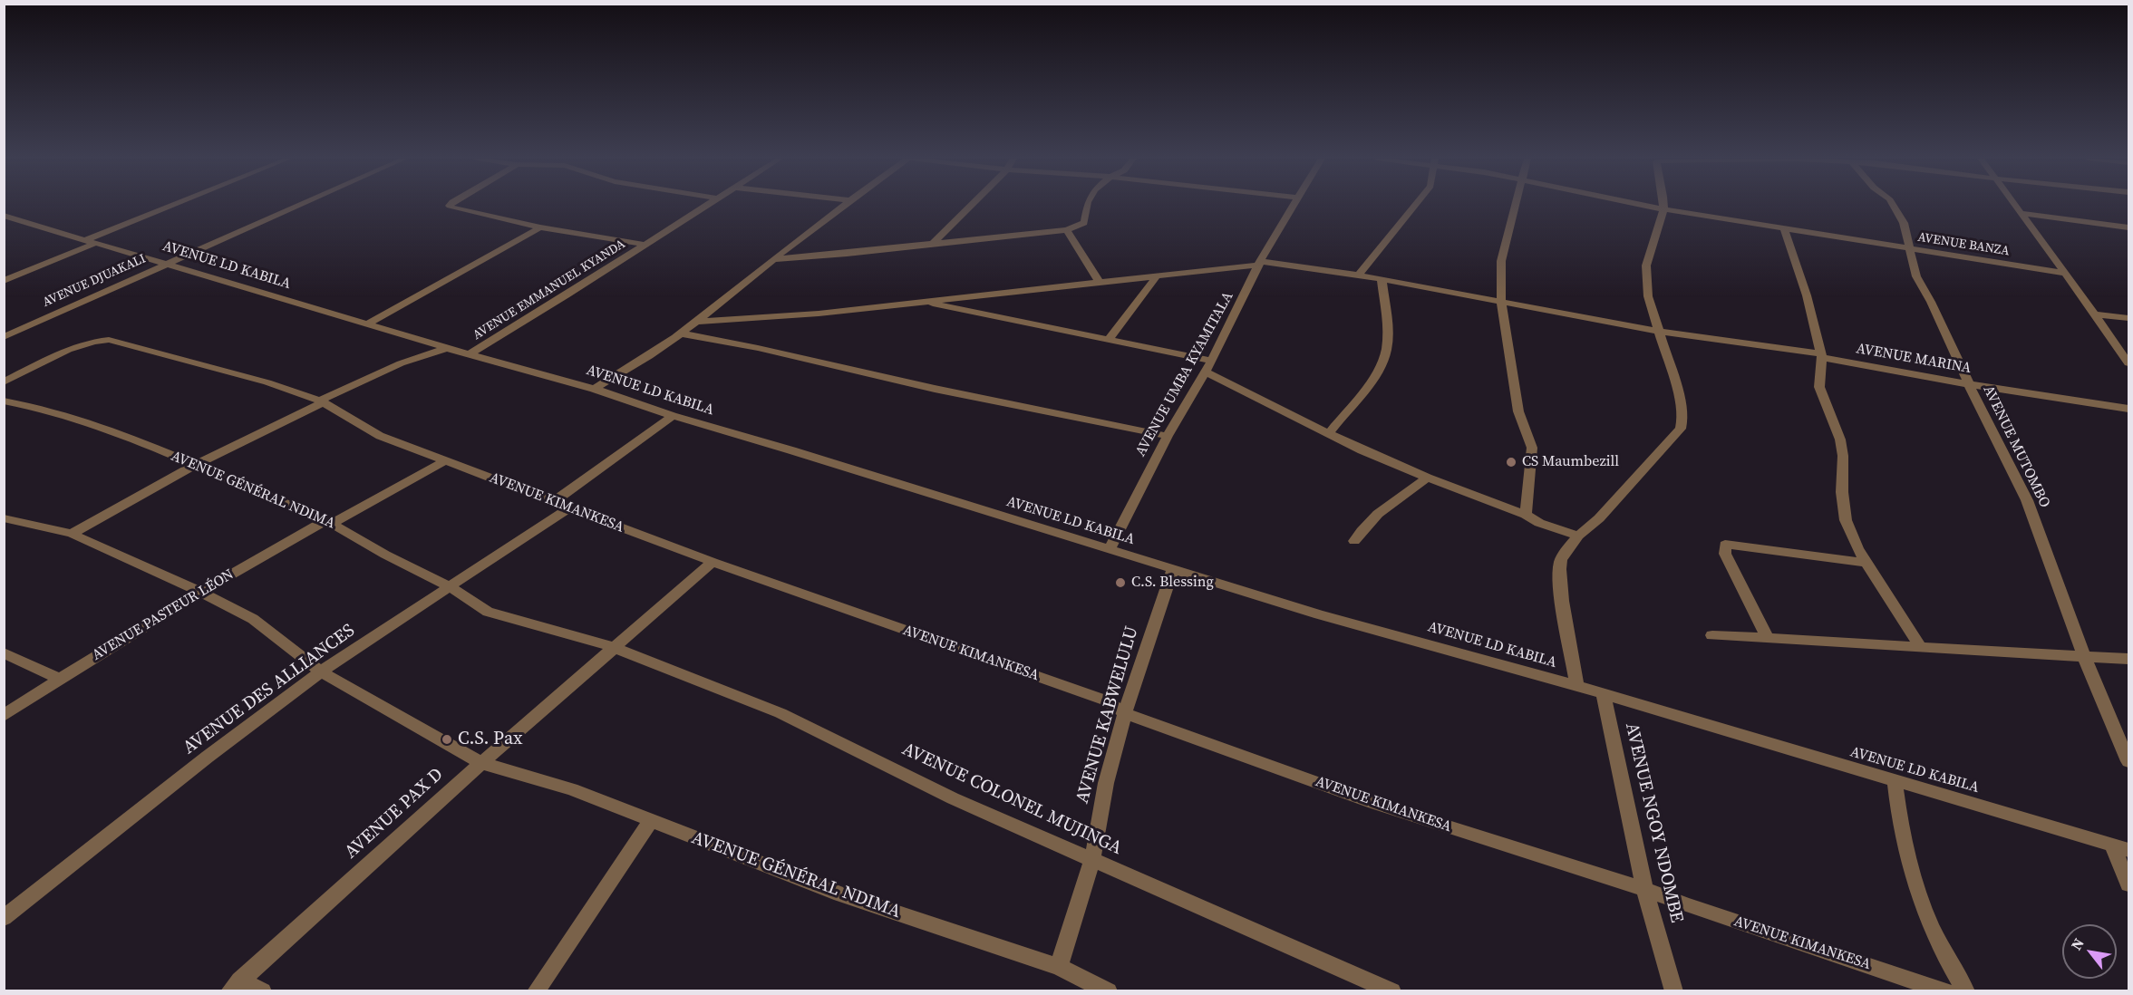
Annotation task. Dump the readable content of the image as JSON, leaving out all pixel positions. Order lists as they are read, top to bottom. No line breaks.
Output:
{"streets":{"street":["AVENUE BANZA","AVENUE LD KABILA","AVENUE DJUAKALI","AVENUE EMMANUEL KYANDA","AVENUE MARINA","AVENUE UMBA KYAMITALA","AVENUE MUTOMBO","AVENUE GÉNÉRAL NDIMA","AVENUE KIMANKESA","AVENUE PASTEUR LÉON","AVENUE DES ALLIANCES","AVENUE KABWELULU","AVENUE COLONEL MUJINGA","AVENUE PAX D","AVENUE NGOY NDOMBE"]},"crossings":[["AVENUE BANZA","AVENUE MUTOMBO"],["AVENUE LD KABILA","AVENUE DJUAKALI"],["AVENUE LD KABILA","AVENUE EMMANUEL KYANDA"],["AVENUE LD KABILA","AVENUE UMBA KYAMITALA"],["AVENUE LD KABILA","AVENUE KABWELULU"],["AVENUE LD KABILA","AVENUE NGOY NDOMBE"],["AVENUE MARINA","AVENUE UMBA KYAMITALA"],["AVENUE MARINA","AVENUE MUTOMBO"],["AVENUE GÉNÉRAL NDIMA","AVENUE PASTEUR LÉON"],["AVENUE GÉNÉRAL NDIMA","AVENUE DES ALLIANCES"],["AVENUE GÉNÉRAL NDIMA","AVENUE KABWELULU"],["AVENUE GÉNÉRAL NDIMA","AVENUE COLONEL MUJINGA"],["AVENUE GÉNÉRAL NDIMA","AVENUE PAX D"],["AVENUE KIMANKESA","AVENUE PASTEUR LÉON"],["AVENUE KIMANKESA","AVENUE DES ALLIANCES"],["AVENUE KIMANKESA","AVENUE KABWELULU"],["AVENUE KIMANKESA","AVENUE PAX D"],["AVENUE KIMANKESA","AVENUE NGOY NDOMBE"],["AVENUE KABWELULU","AVENUE COLONEL MUJINGA"],["AVENUE COLONEL MUJINGA","AVENUE PAX D"]],"places":["CS Maumbezill","C.S. Blessing","C.S. Pax"],"north":"top left"}
